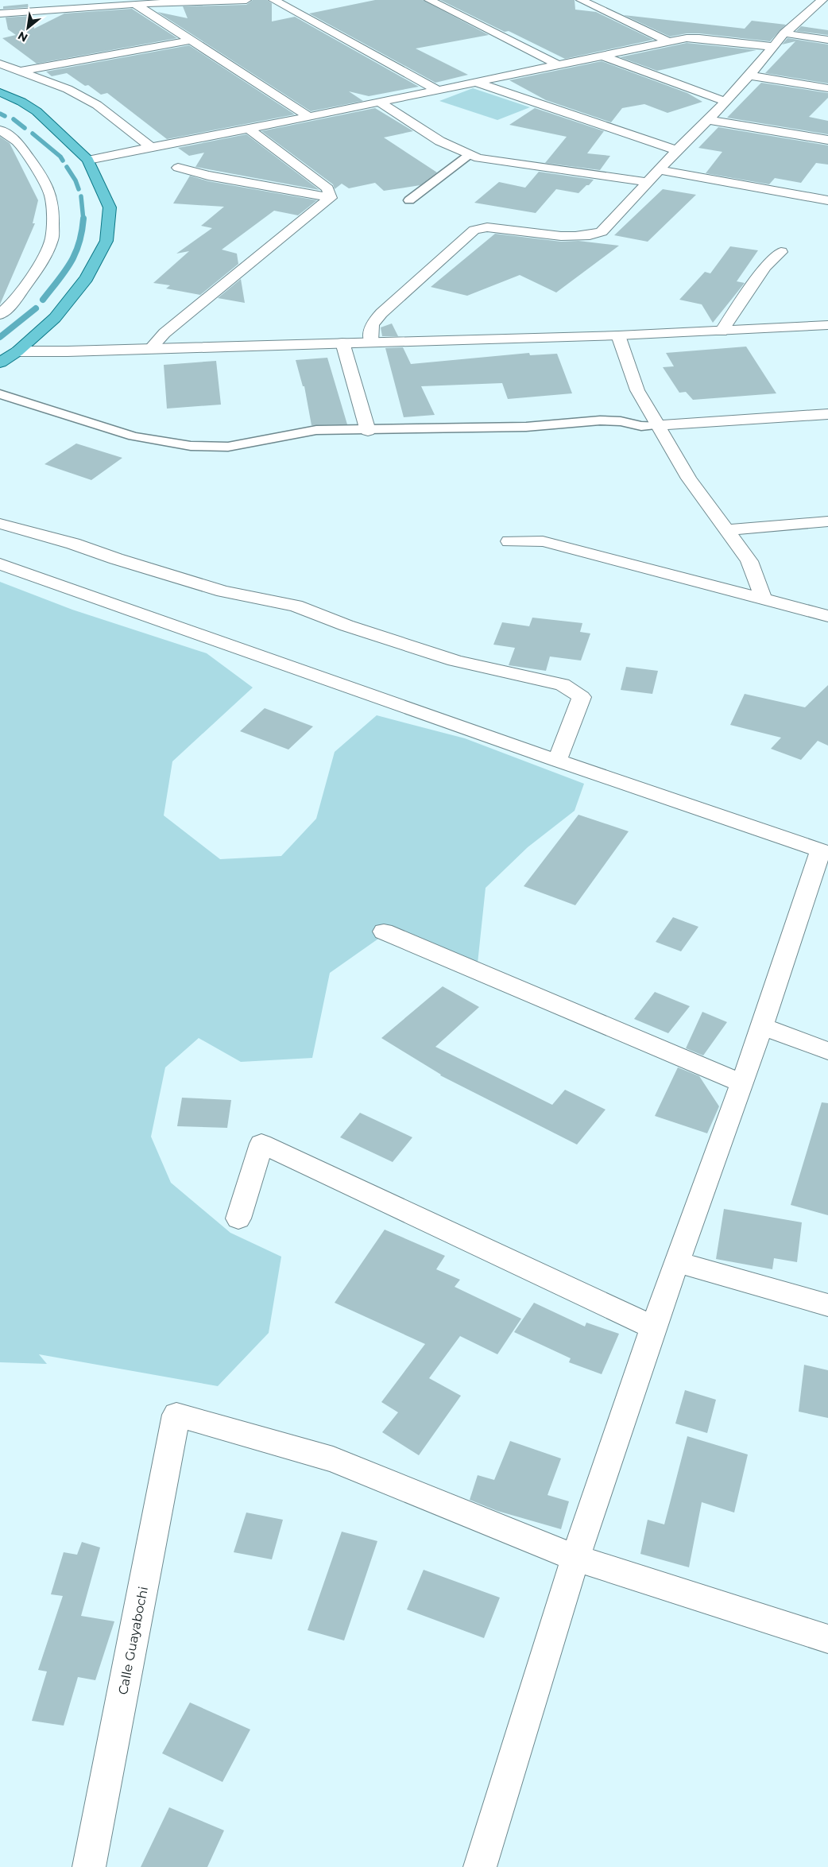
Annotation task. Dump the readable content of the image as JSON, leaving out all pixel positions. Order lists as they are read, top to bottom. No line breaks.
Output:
{"streets":{"street":["Calle Guayabochi"]},"north":"bottom left"}
